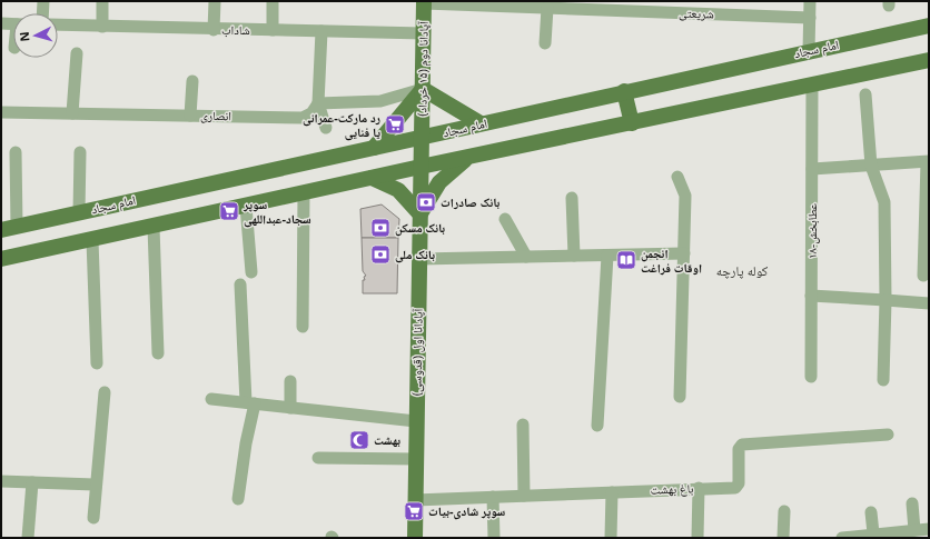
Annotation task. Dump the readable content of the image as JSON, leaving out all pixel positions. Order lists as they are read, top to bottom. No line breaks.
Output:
{"streets":{"main road":["امام سجاد","آپادانا دوم (۱۵ خرداد)","آپادانا اول (قدوسی)"],"street":["شریعتی","شاداب","انصاری","۱۸-عطابخش","باغ بهشت"]},"crossings":[["شریعتی","آپادانا دوم (۱۵ خرداد)"],["شاداب","آپادانا دوم (۱۵ خرداد)"],["امام سجاد","آپادانا دوم (۱۵ خرداد)"],["آپادانا دوم (۱۵ خرداد)","آپادانا اول (قدوسی)"],["آپادانا اول (قدوسی)","باغ بهشت"]],"districts":["کوله پارچه"],"places":{"supermarket":["رد مارکت-عمرانی یا فنایی","سوپر سجاد-عبداللهی","سوپر شادی-بیات"],"bank":["بانک صادرات","بانک مسکن","بانک ملی"],"library":["انجمن اوقات فراغت"],"mosque":["بهشت"]},"north":"left"}
